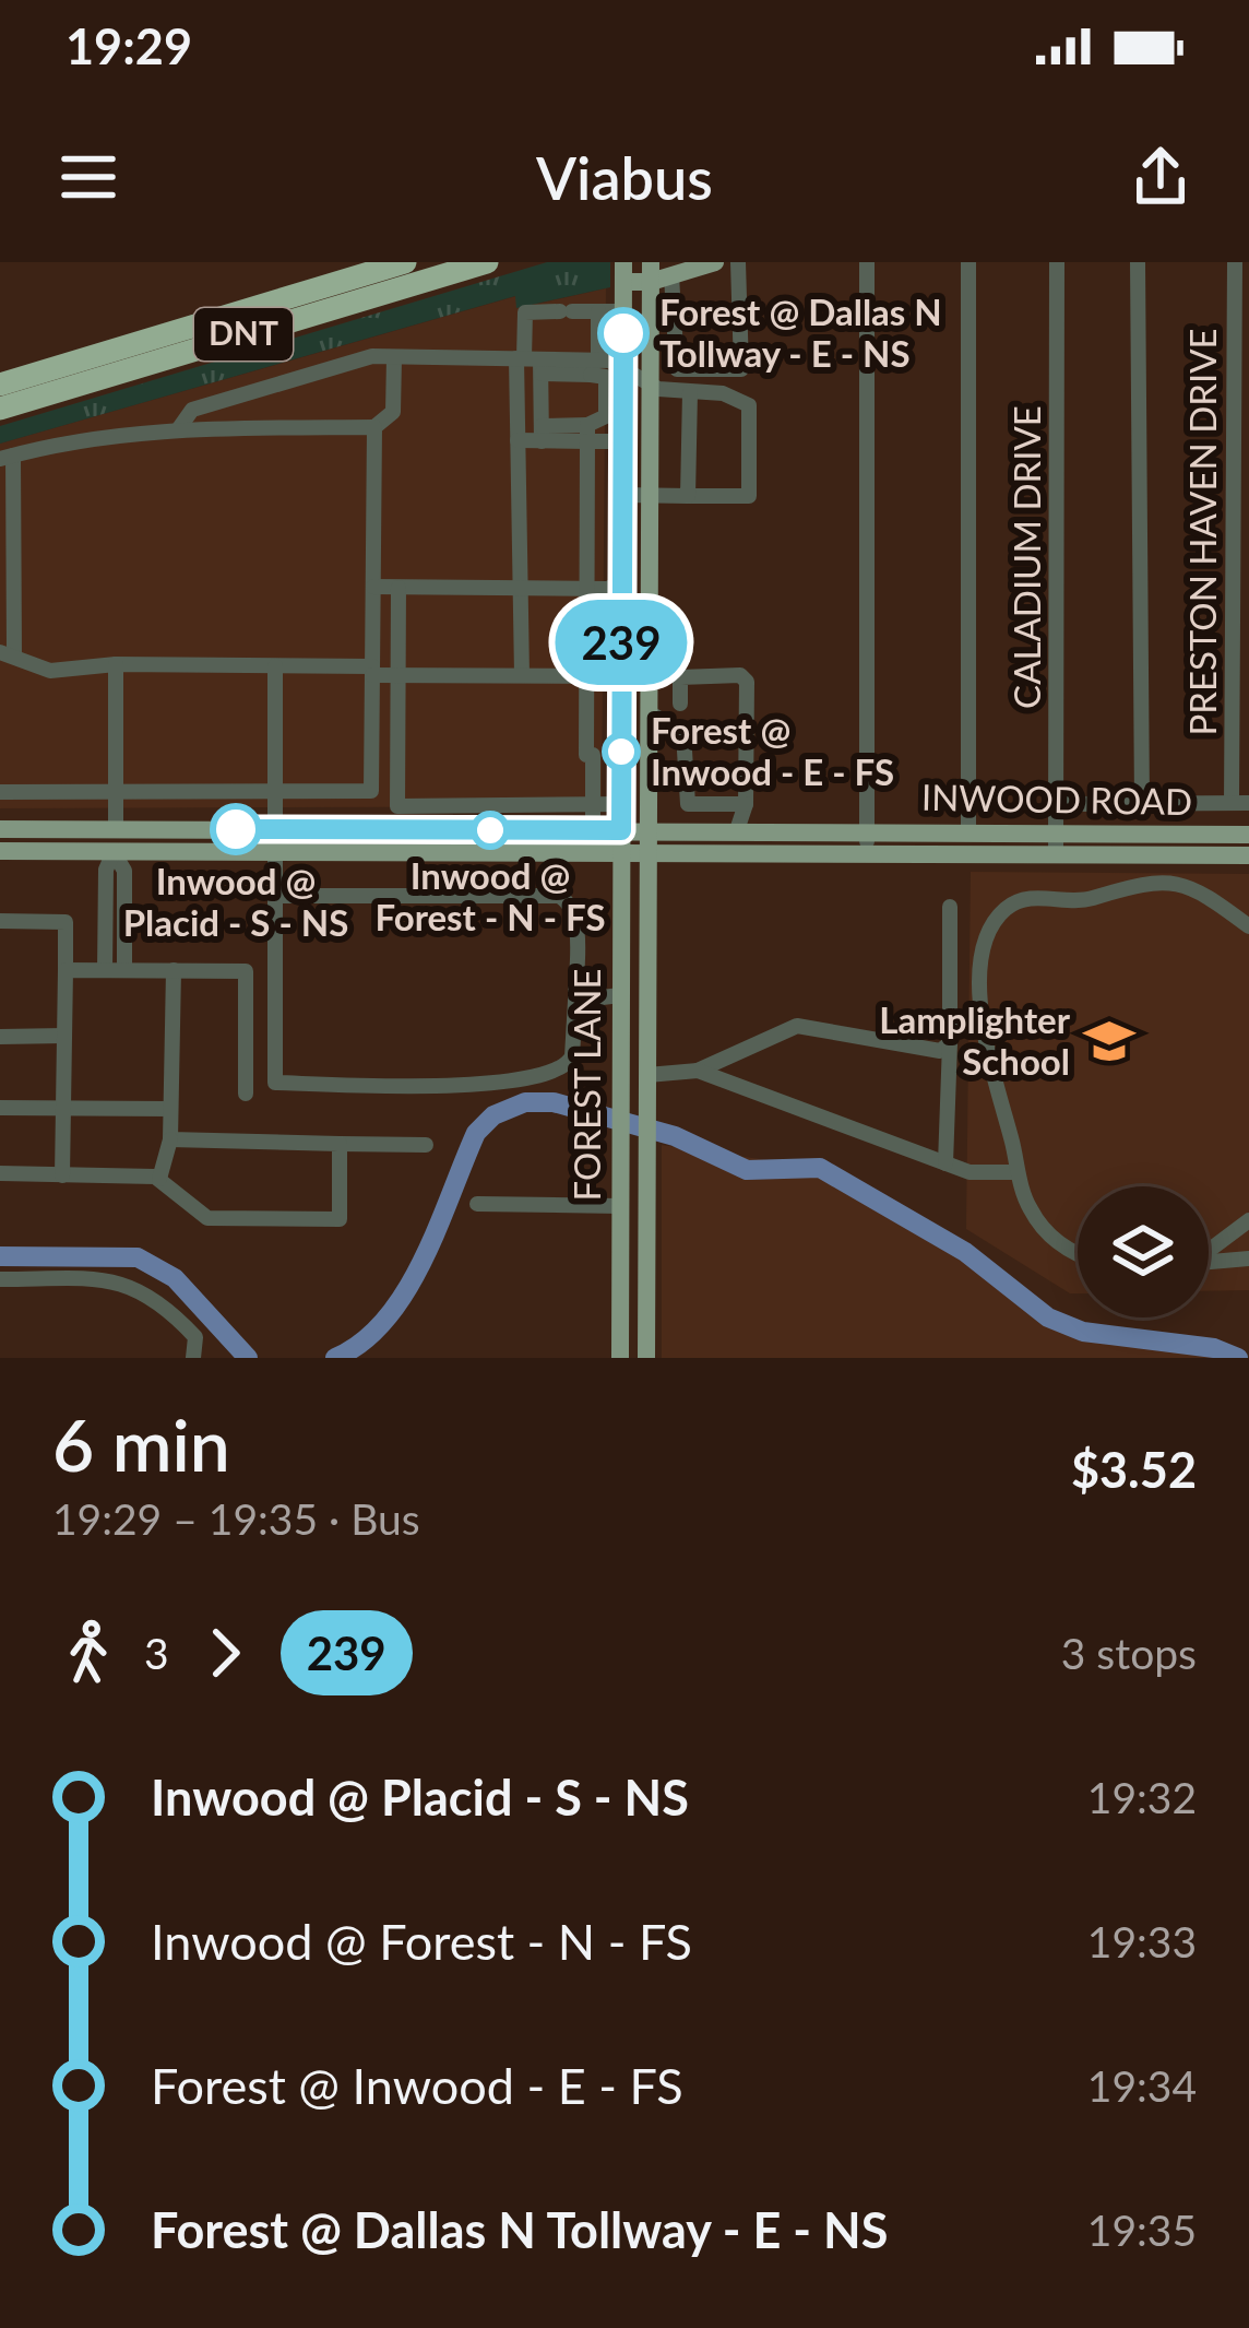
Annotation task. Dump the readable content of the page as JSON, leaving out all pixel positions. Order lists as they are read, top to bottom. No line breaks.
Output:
{"streets":{"highway":["DNT"],"main road":["INWOOD ROAD","FOREST LANE"],"street":["PRESTON HAVEN DRIVE","CALADIUM DRIVE"]},"crossings":[["CALADIUM DRIVE","INWOOD ROAD"],["INWOOD ROAD","FOREST LANE"]],"places":{"other":["Forest @ Dallas N Tollway - E - NS","Forest @ Inwood - E - FS","Inwood @ Placid - S - NS","Inwood @ Forest - N - FS"],"school or university":["Lamplighter School"]},"lines":["bus line 239"],"page":{"status":"19:29","header":"Viabus","on_map":"239","heading":["6 min","19:29 – 19:35 · Bus","$3.52"],"legs":["3","239","3 stops"],"list":[{"name":"Inwood @ Placid - S - NS","value":"19:32"},{"name":"Inwood @ Forest - N - FS","value":"19:33"},{"name":"Forest @ Inwood - E - FS","value":"19:34"},{"name":"Forest @ Dallas N Tollway - E - NS","value":"19:35"}]}}
